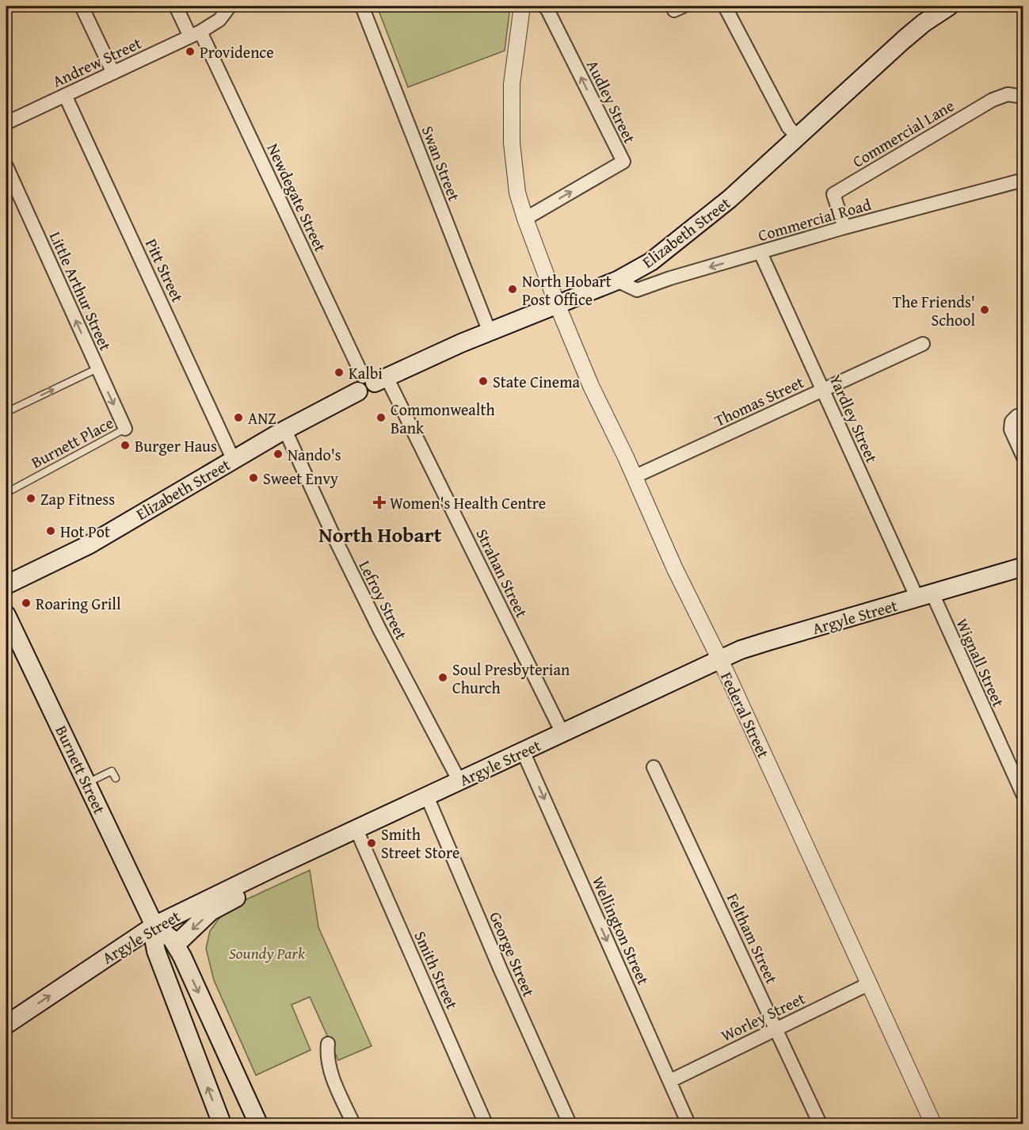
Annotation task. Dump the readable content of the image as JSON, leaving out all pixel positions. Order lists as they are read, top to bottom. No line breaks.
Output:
{"streets":{"main road":["Elizabeth Street","Argyle Street","Burnett Street"],"street":["Andrew Street","Audley Street","Commercial Lane","Swan Street","Newdegate Street","Commercial Road","Pitt Street","Little Arthur Street","Thomas Street","Yardley Street","Strahan Street","Lefroy Street","Wignall Street","Federal Street","Wellington Street","Feltham Street","George Street","Smith Street","Worley Street"],"lane":["Burnett Place"]},"crossings":[["Andrew Street","Newdegate Street"],["Andrew Street","Pitt Street"],["Audley Street","Federal Street"],["Commercial Lane","Commercial Road"],["Swan Street","Elizabeth Street"],["Newdegate Street","Elizabeth Street"],["Newdegate Street","Strahan Street"],["Commercial Road","Elizabeth Street"],["Commercial Road","Yardley Street"],["Elizabeth Street","Pitt Street"],["Elizabeth Street","Strahan Street"],["Elizabeth Street","Lefroy Street"],["Elizabeth Street","Federal Street"],["Little Arthur Street","Burnett Place"],["Thomas Street","Yardley Street"],["Thomas Street","Federal Street"],["Yardley Street","Argyle Street"],["Yardley Street","Wignall Street"],["Strahan Street","Argyle Street"],["Lefroy Street","Argyle Street"],["Argyle Street","Wignall Street"],["Argyle Street","Federal Street"],["Argyle Street","Burnett Street"],["Argyle Street","Wellington Street"],["Argyle Street","George Street"],["Argyle Street","Smith Street"],["Federal Street","Worley Street"],["Wellington Street","Worley Street"],["Feltham Street","Worley Street"]],"one_way":["Wellington Street"],"districts":["North Hobart"],"parks":["Soundy Park"],"places":{"other":["Providence","North Hobart Post Office","The Friends' School","Kalbi","State Cinema","ANZ","Commonwealth Bank","Burger Haus","Nando's","Sweet Envy","Zap Fitness","Hot Pot","Roaring Grill","Soul Presbyterian Church","Smith Street Store"],"health":["Women's Health Centre"]}}
